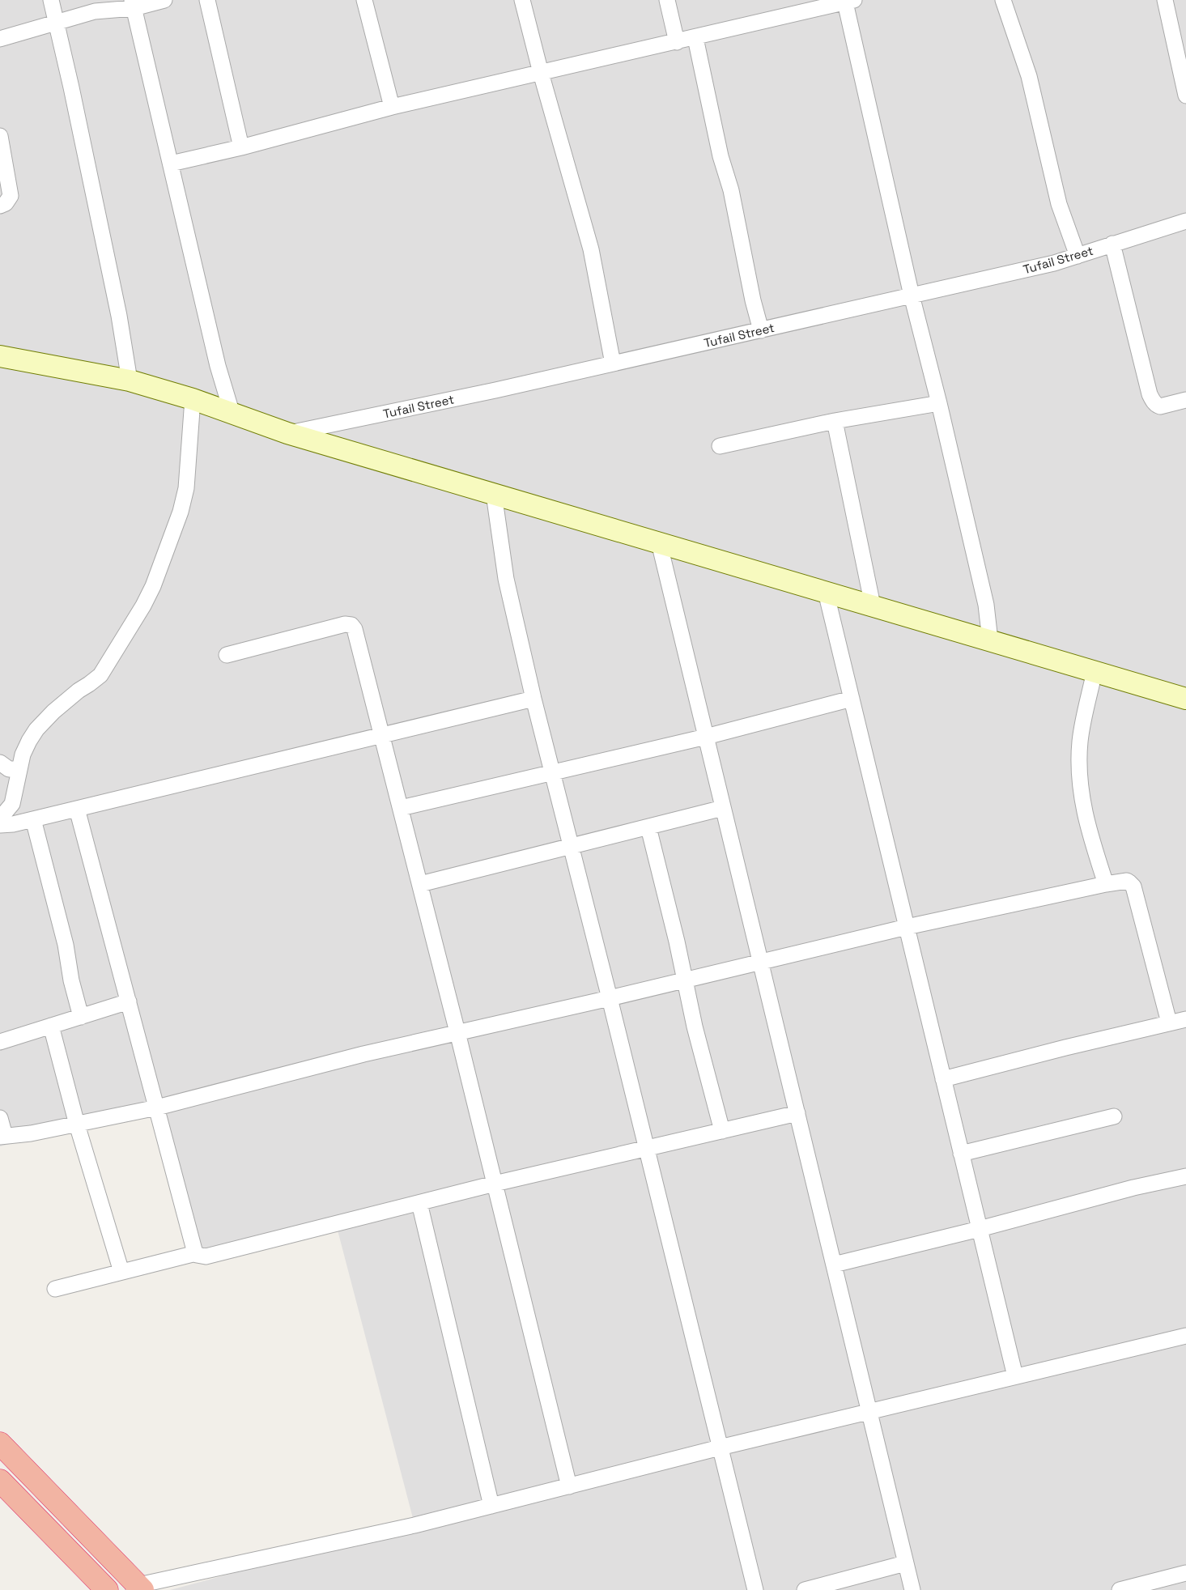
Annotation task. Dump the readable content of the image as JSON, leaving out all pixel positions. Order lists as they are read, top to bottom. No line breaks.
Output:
{"streets":{"street":["Tufail Street"]}}
